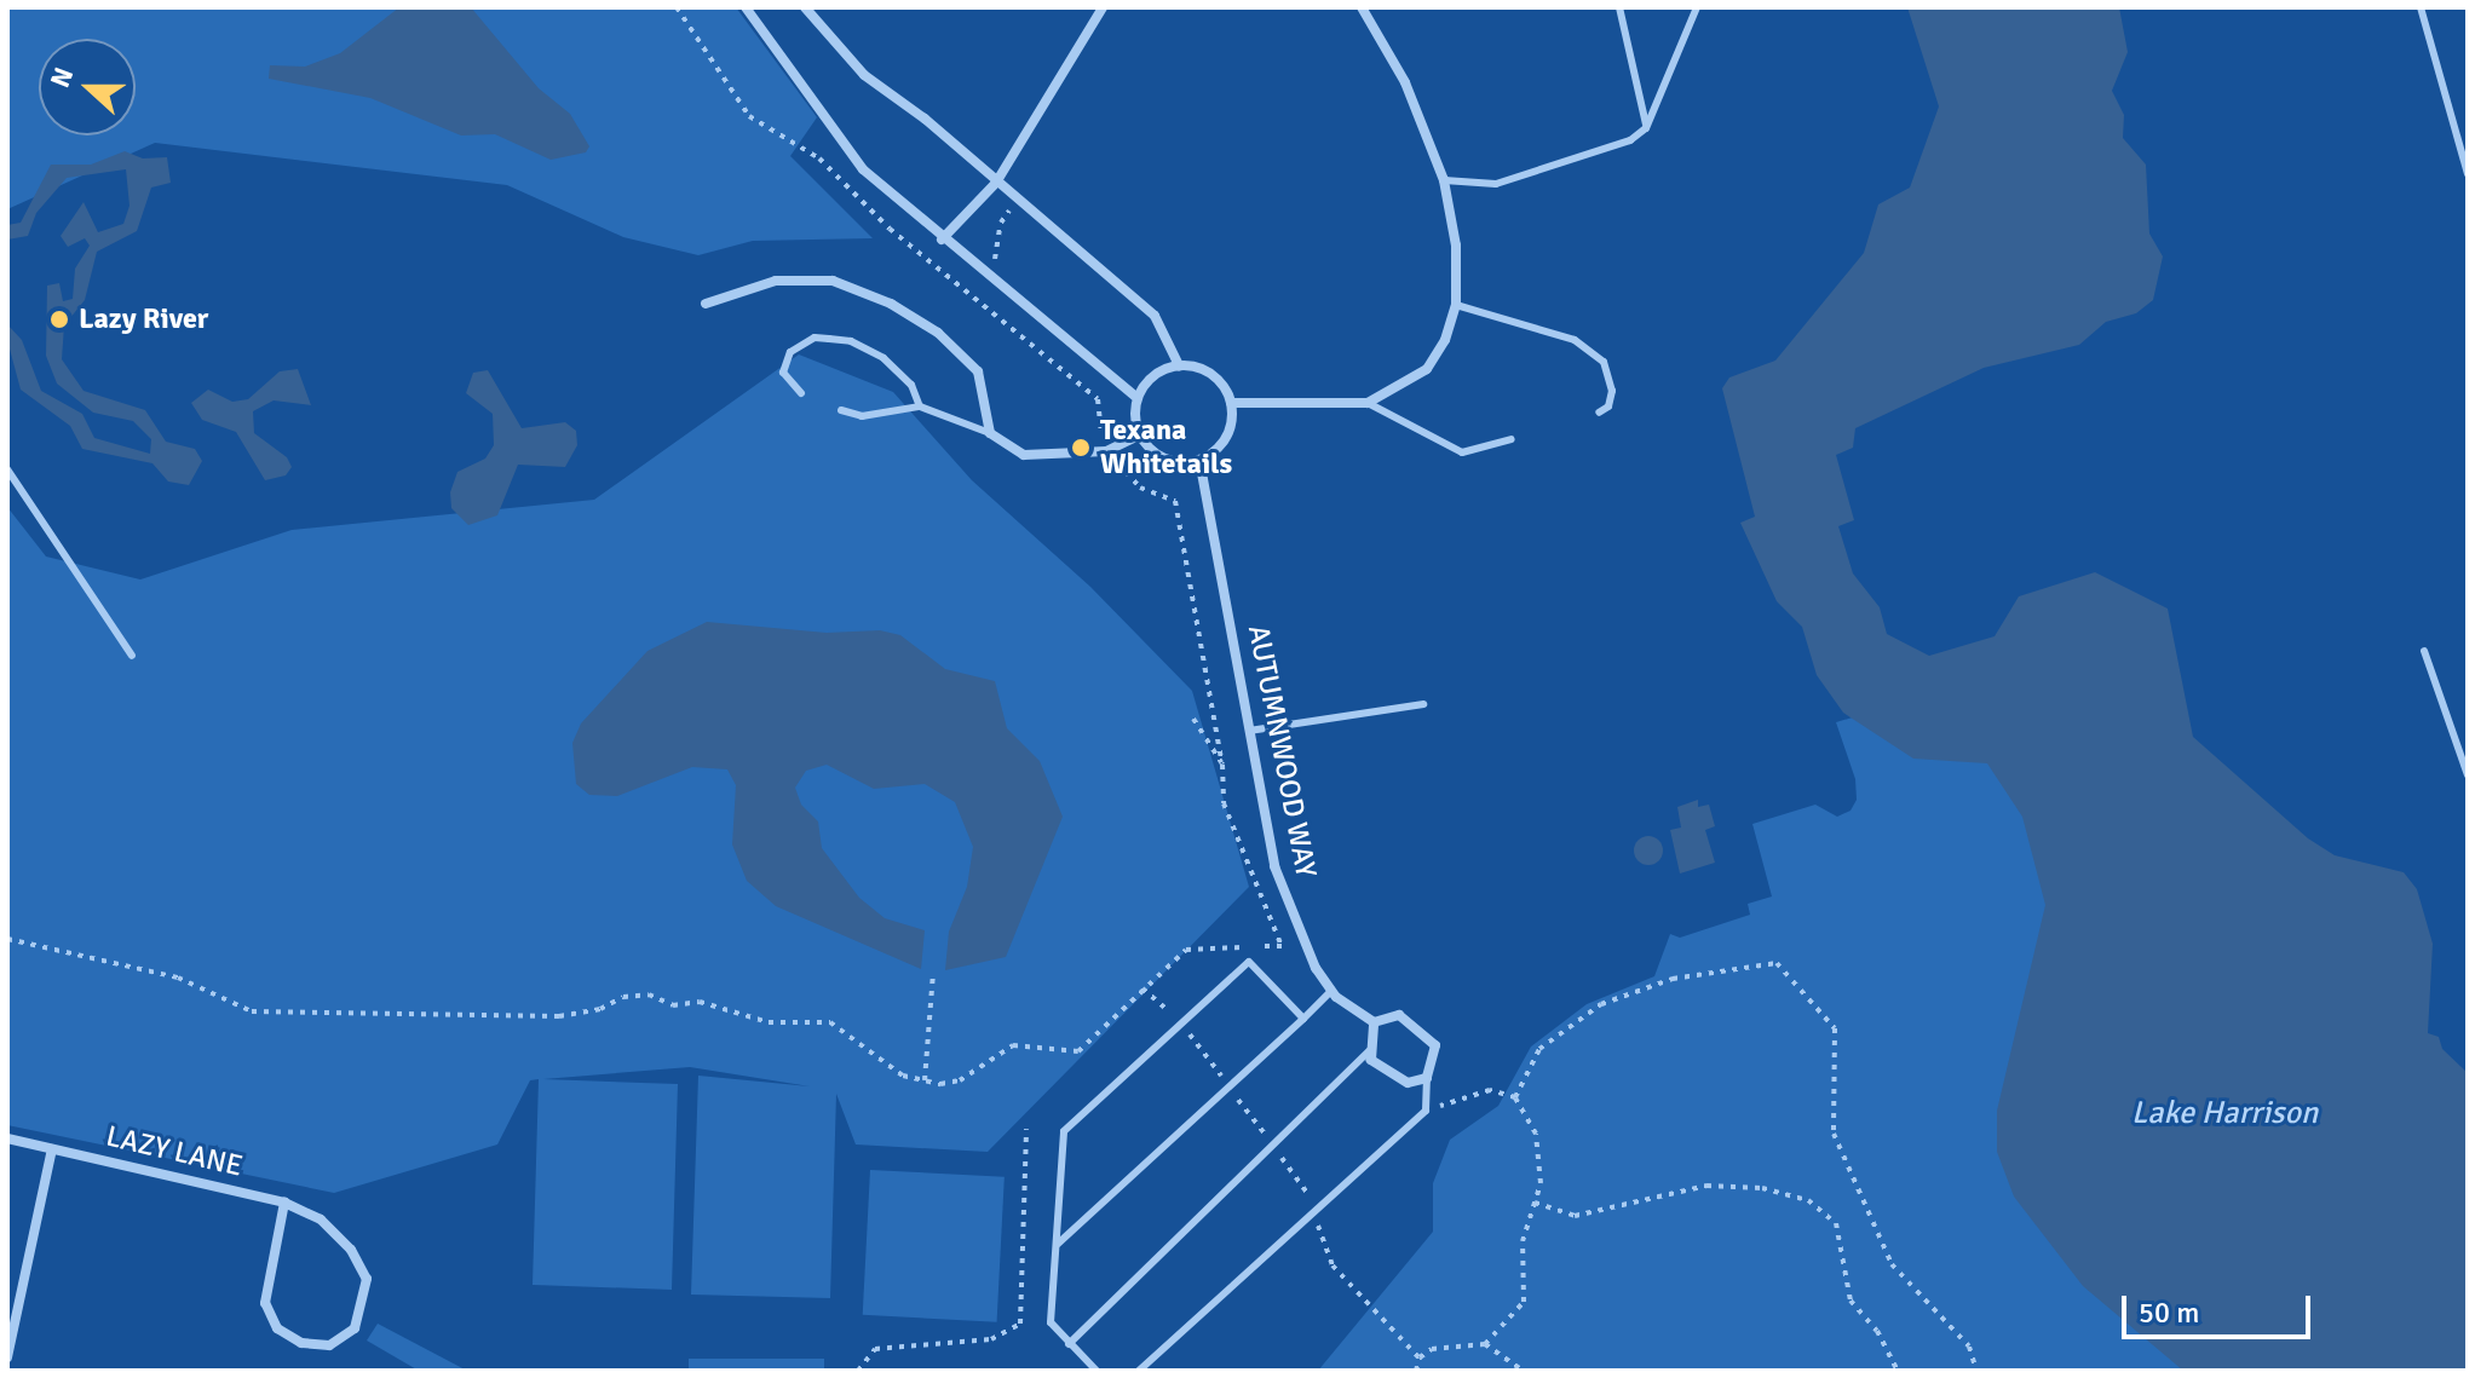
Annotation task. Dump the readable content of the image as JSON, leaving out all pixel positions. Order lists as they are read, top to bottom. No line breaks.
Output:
{"streets":{"street":["AUTUMNWOOD WAY","LAZY LANE"]},"water":["Lake Harrison"],"places":["Lazy River","Texana Whitetails"],"scale_bar":"50 m","north":"left"}
